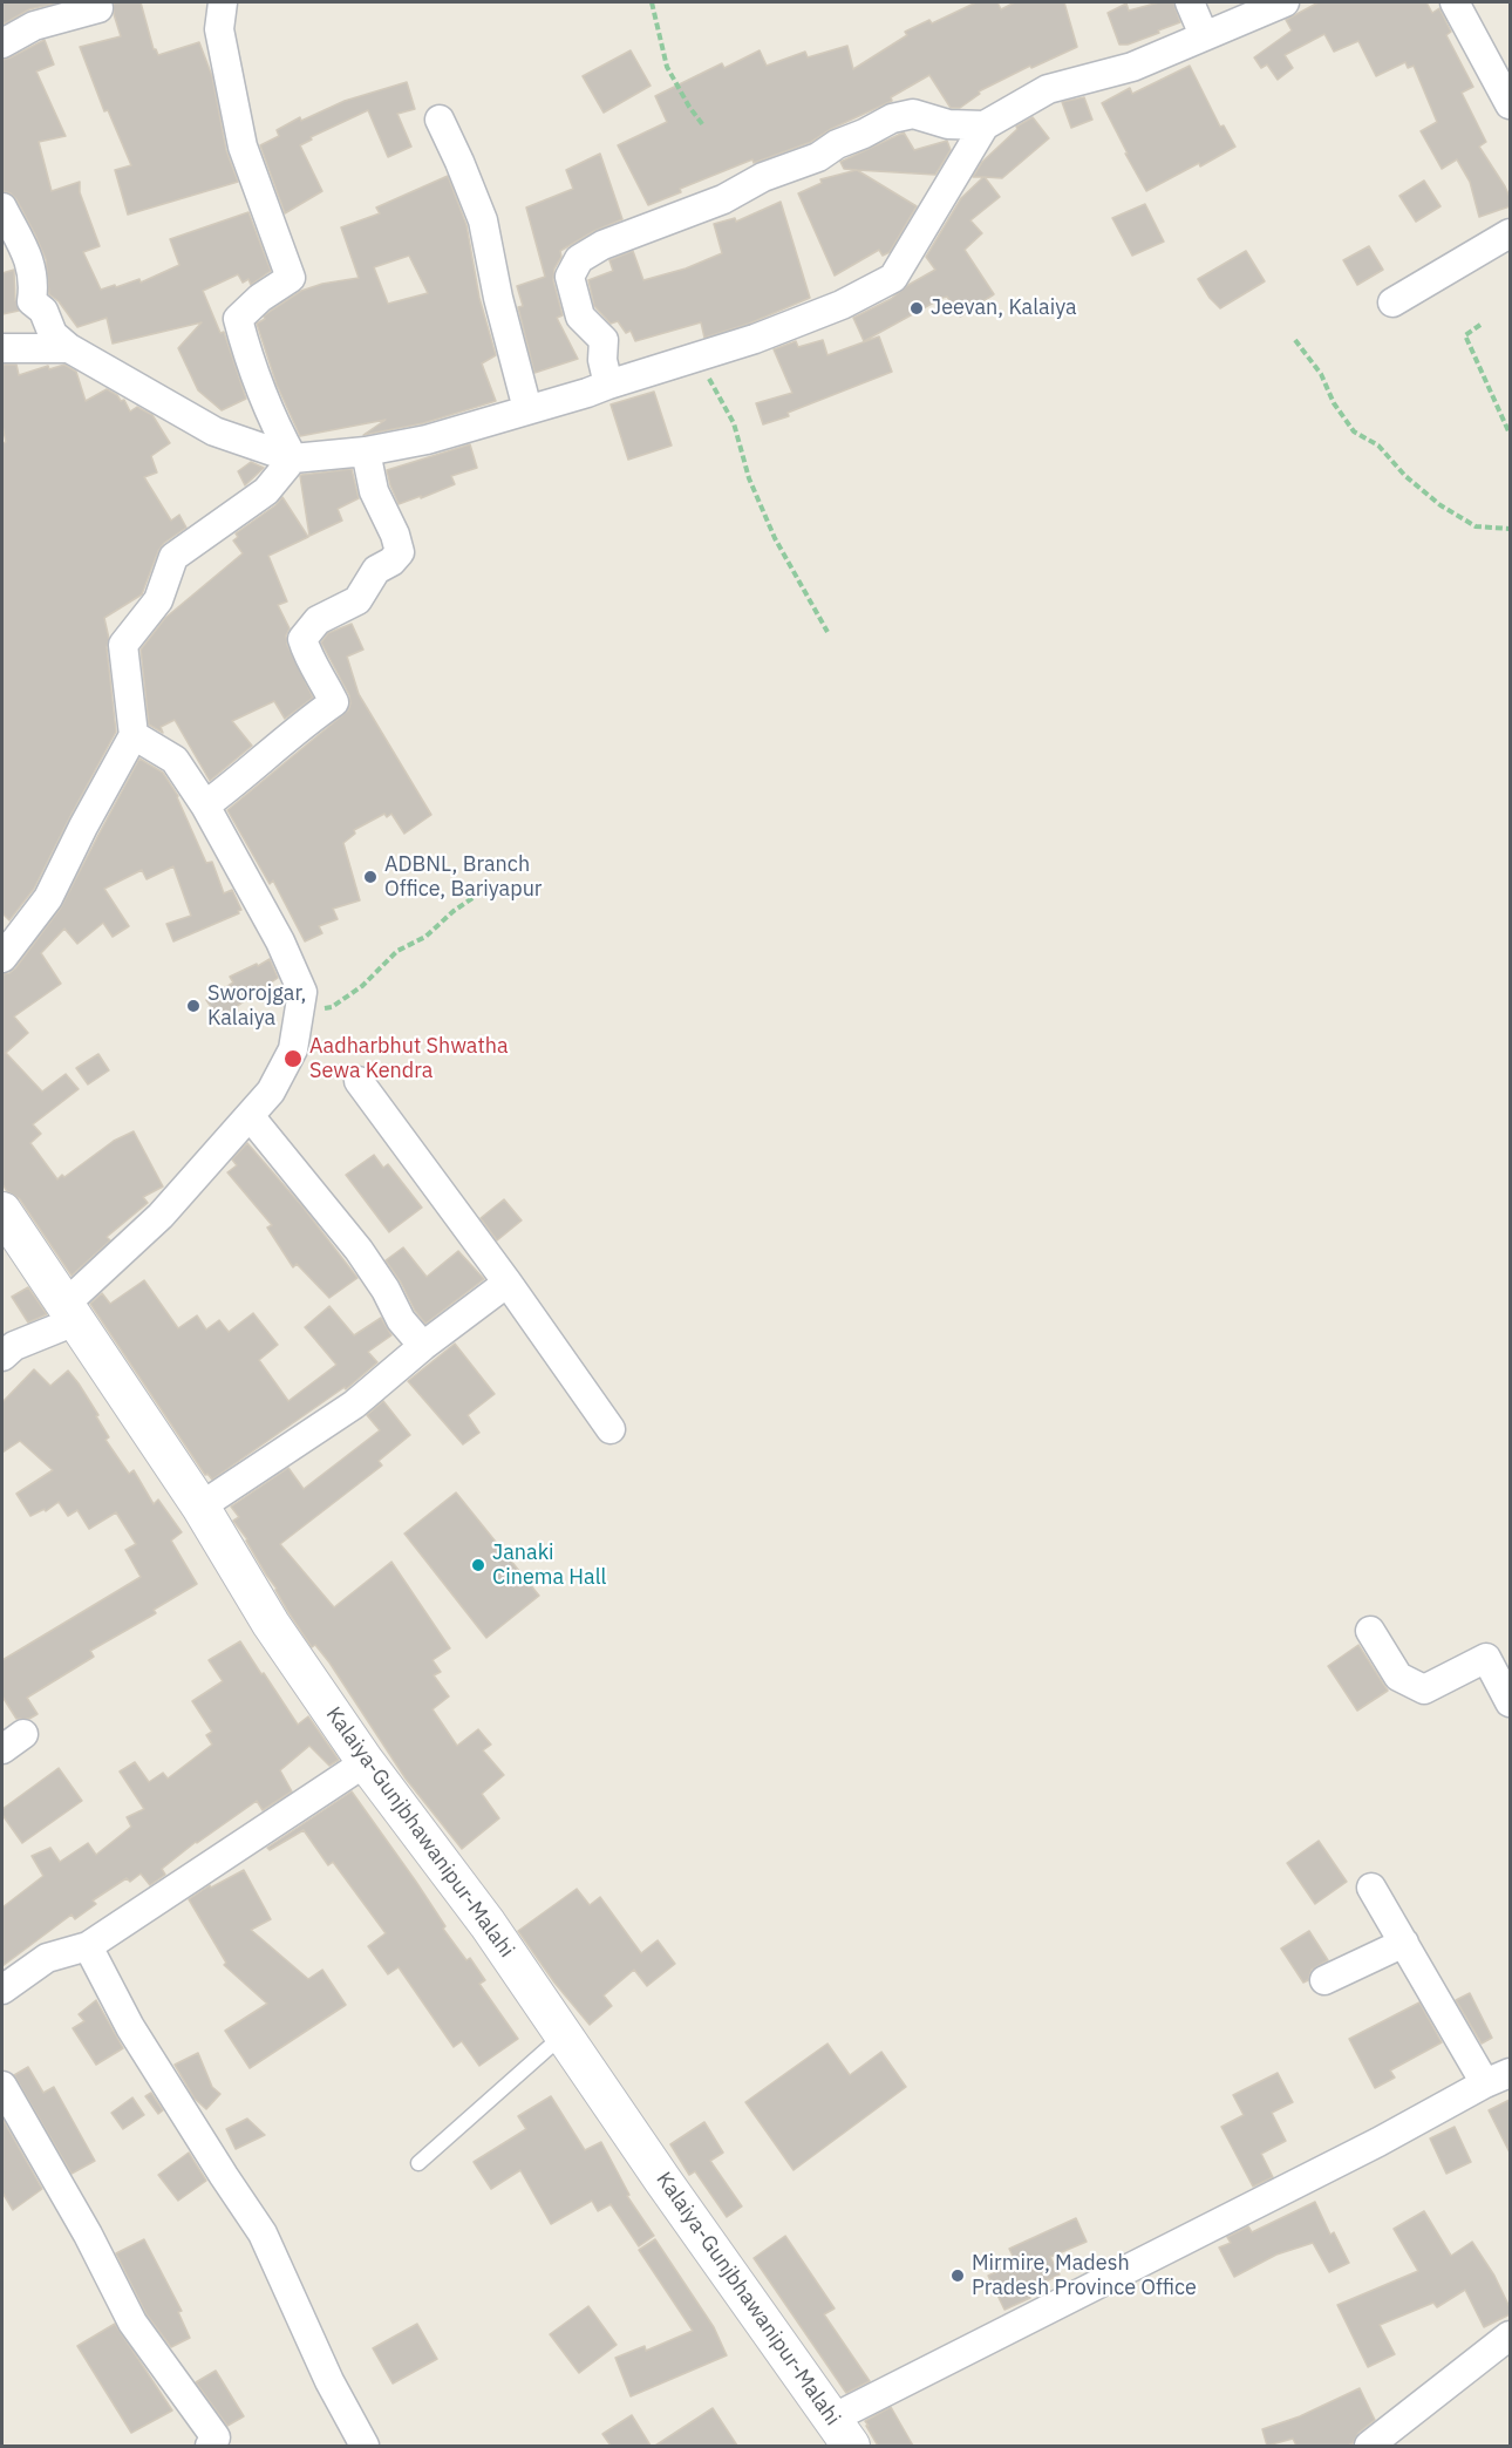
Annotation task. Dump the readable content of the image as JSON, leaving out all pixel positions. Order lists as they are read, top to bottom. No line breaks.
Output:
{"streets":{"street":["Kalaiya-Gunjbhawanipur-Malahi"]},"places":["Jeevan, Kalaiya","ADBNL, Branch Office, Bariyapur","Sworojgar, Kalaiya","Aadharbhut Shwatha Sewa Kendra","Janaki Cinema Hall","Mirmire, Madesh Pradesh Province Office"]}
